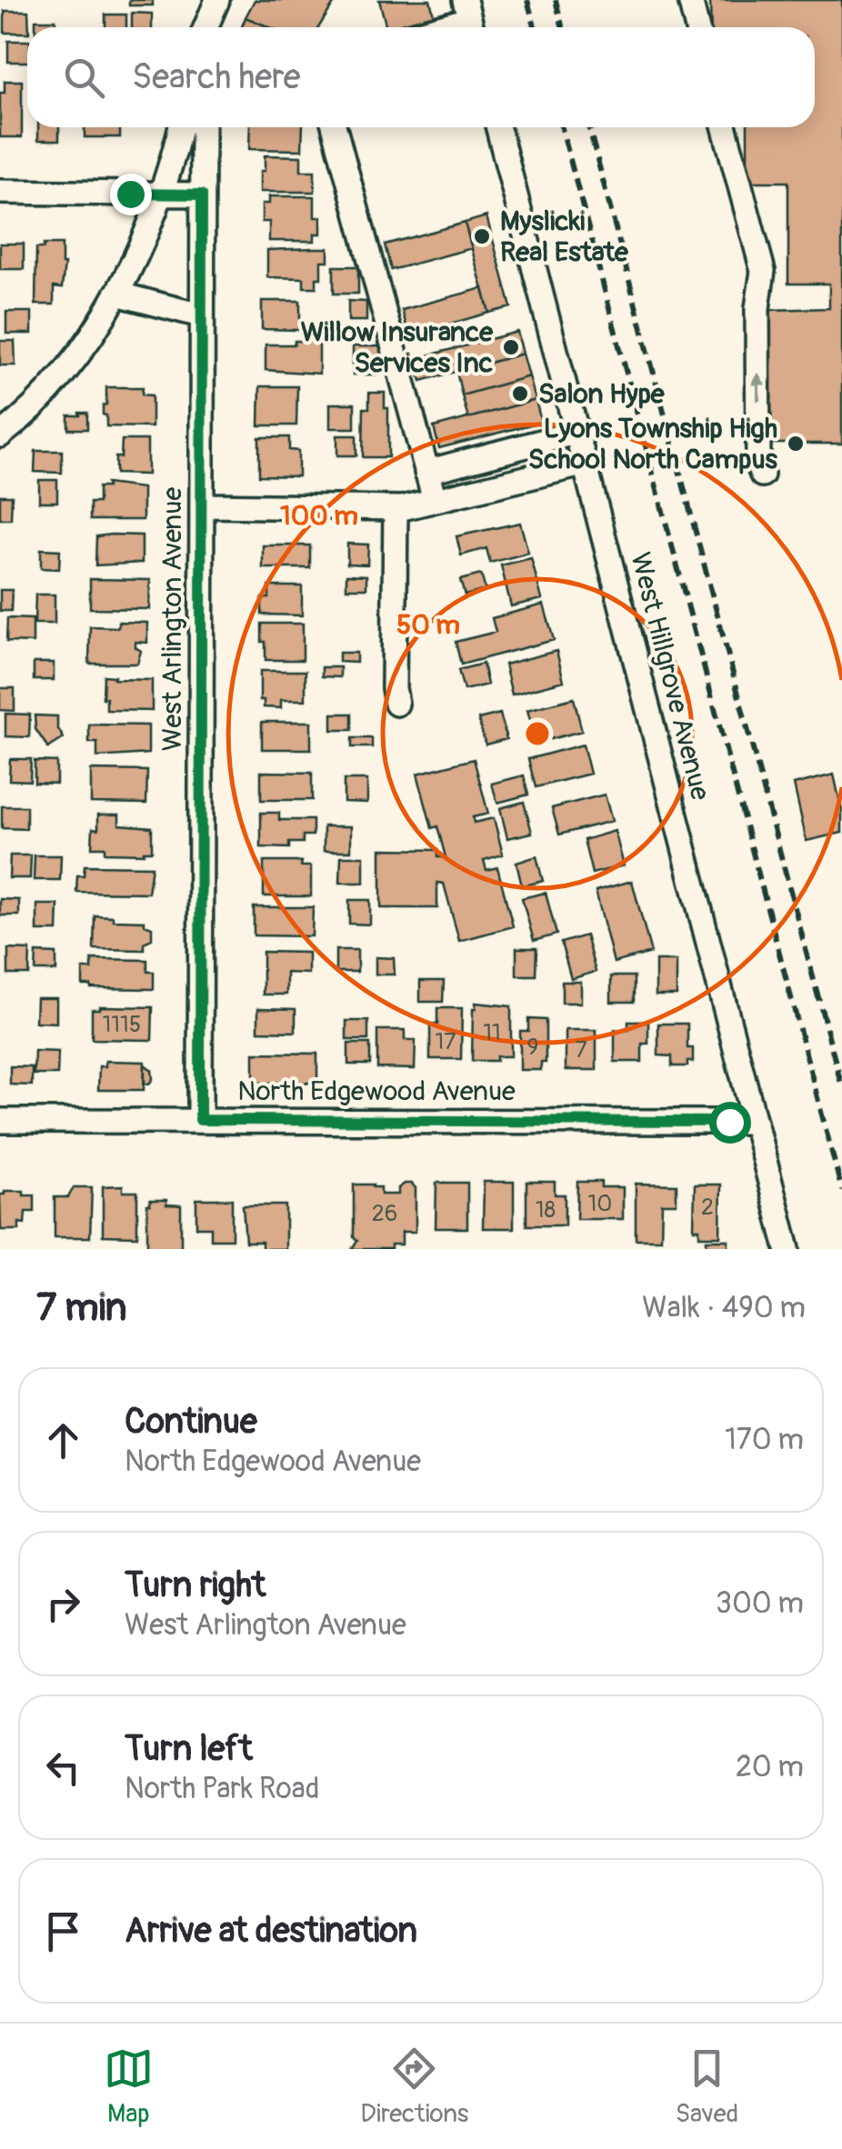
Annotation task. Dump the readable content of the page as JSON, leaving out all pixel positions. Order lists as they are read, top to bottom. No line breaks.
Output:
{"streets":{"street":["West Arlington Avenue","West Hillgrove Avenue","North Edgewood Avenue"]},"crossings":[["West Arlington Avenue","North Edgewood Avenue"],["West Hillgrove Avenue","North Edgewood Avenue"]],"places":["Myslicki Real Estate","Willow Insurance Services Inc","Salon Hype","Lyons Township High School North Campus"],"house_numbers":["1115","11","17","9","7","10","2","18","26"],"page":{"search":"Search here","heading":["7 min","Walk · 490 m"],"list":[["Continue","North Edgewood Avenue","170 m"],["Turn right","West Arlington Avenue","300 m"],["Turn left","North Park Road","20 m"],"Arrive at destination"],"nav":["Map","Directions","Saved"]},"rings":["100 m","50 m"]}
